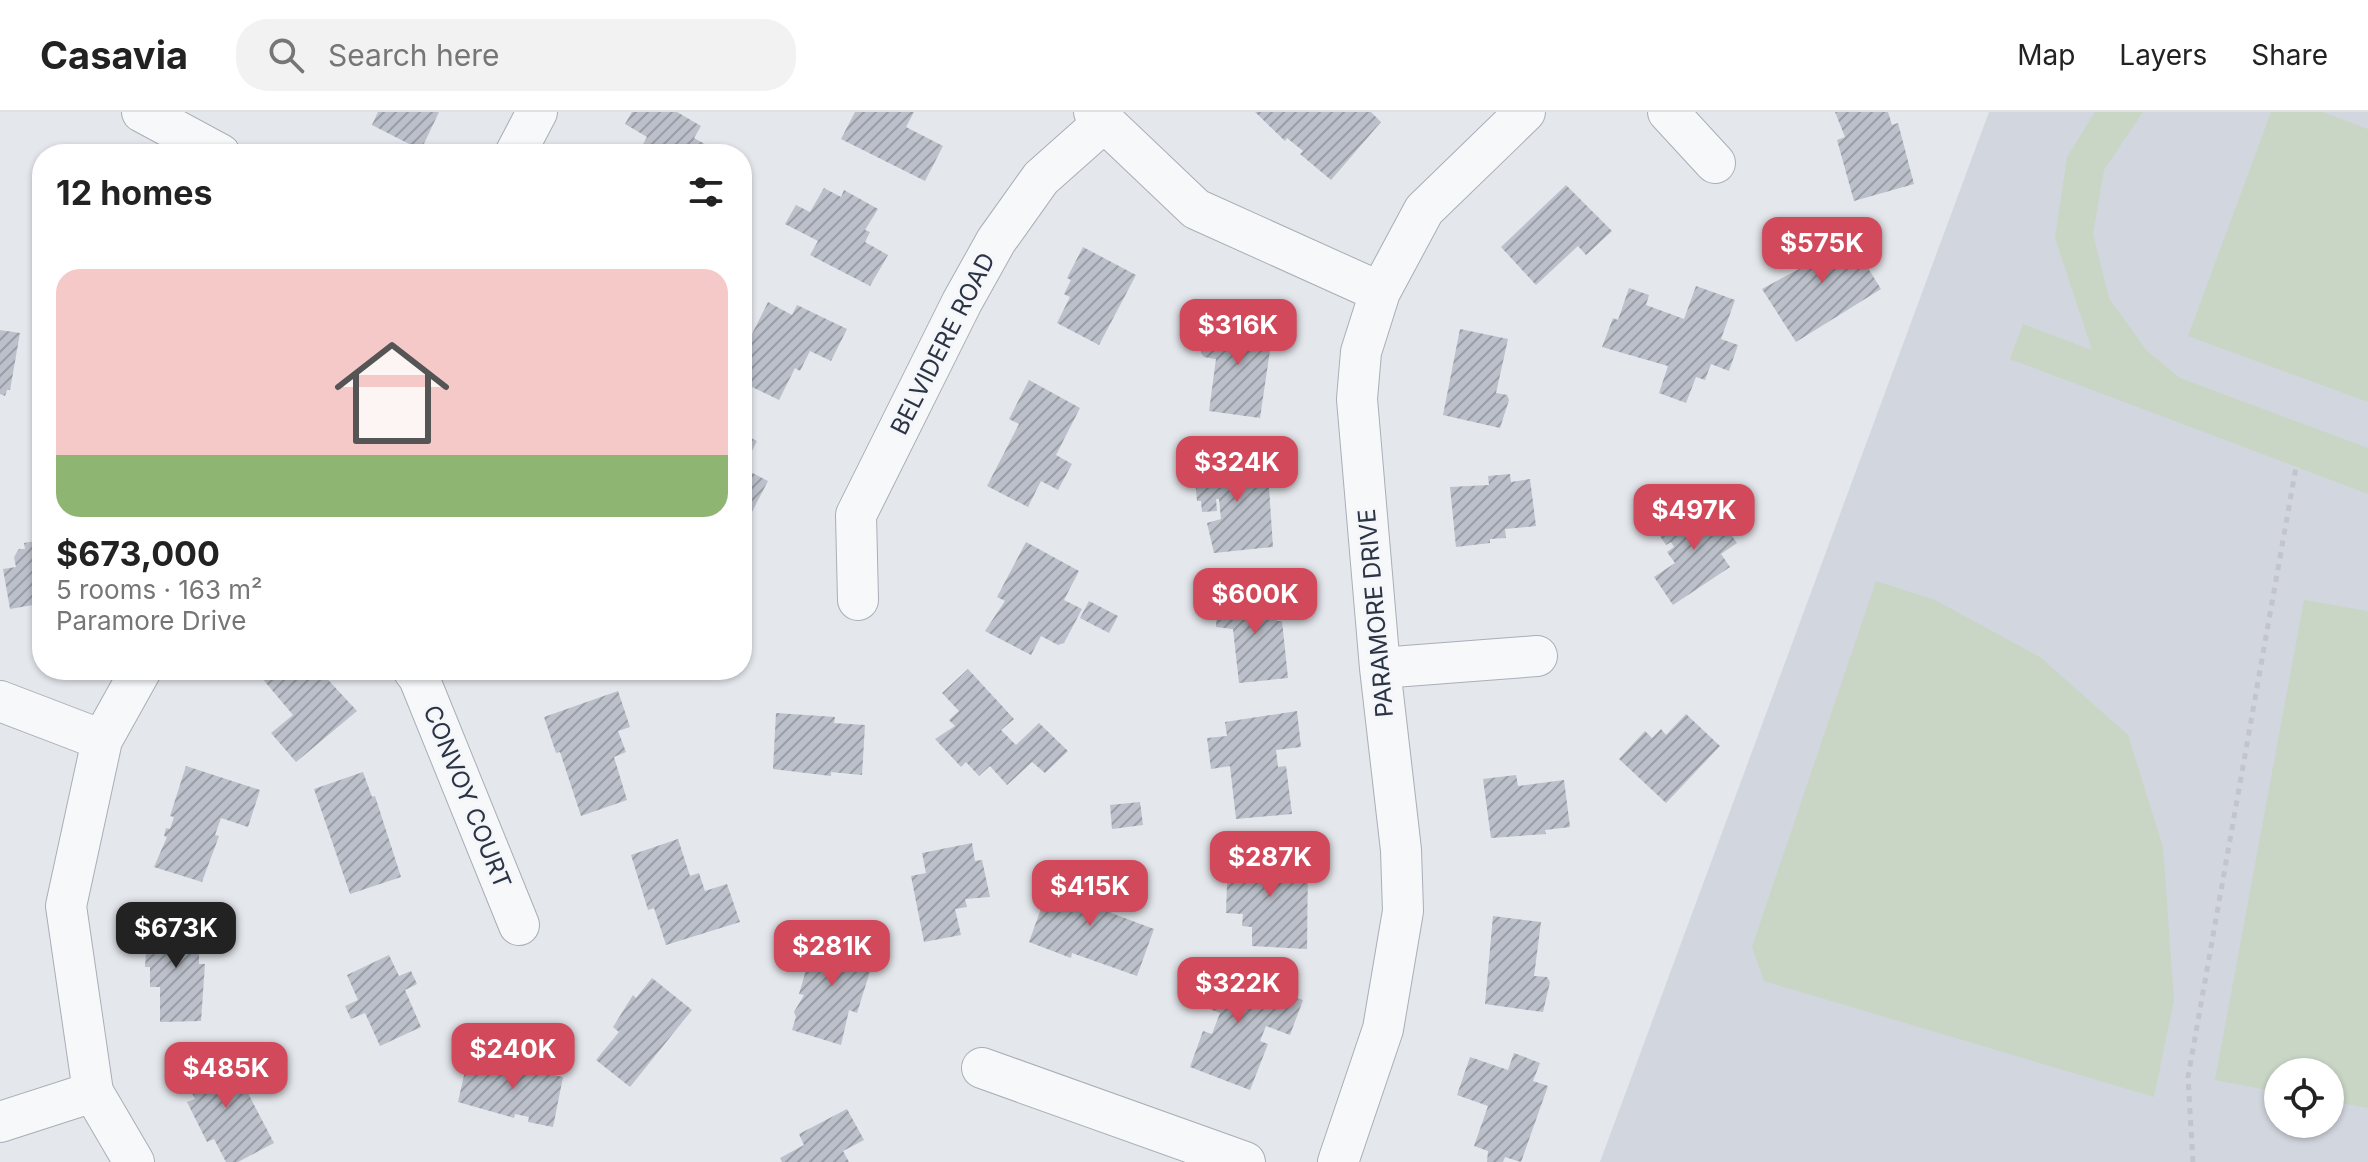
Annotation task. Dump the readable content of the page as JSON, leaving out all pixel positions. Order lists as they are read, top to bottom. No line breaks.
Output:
{"streets":{"street":["BELVIDERE ROAD","PARAMORE DRIVE","CONVOY COURT"]},"page":{"header":"Casavia","search":"Search here","nav":["Map","Layers","Share"],"heading":"12 homes","price":["$575K","$316K","$324K","$497K","$600K","$287K","$415K","$673K","$281K","$322K","$240K","$485K"],"list":[{"name":"$673,000","note":"5 rooms · 163 m² · Paramore Drive"}]}}
